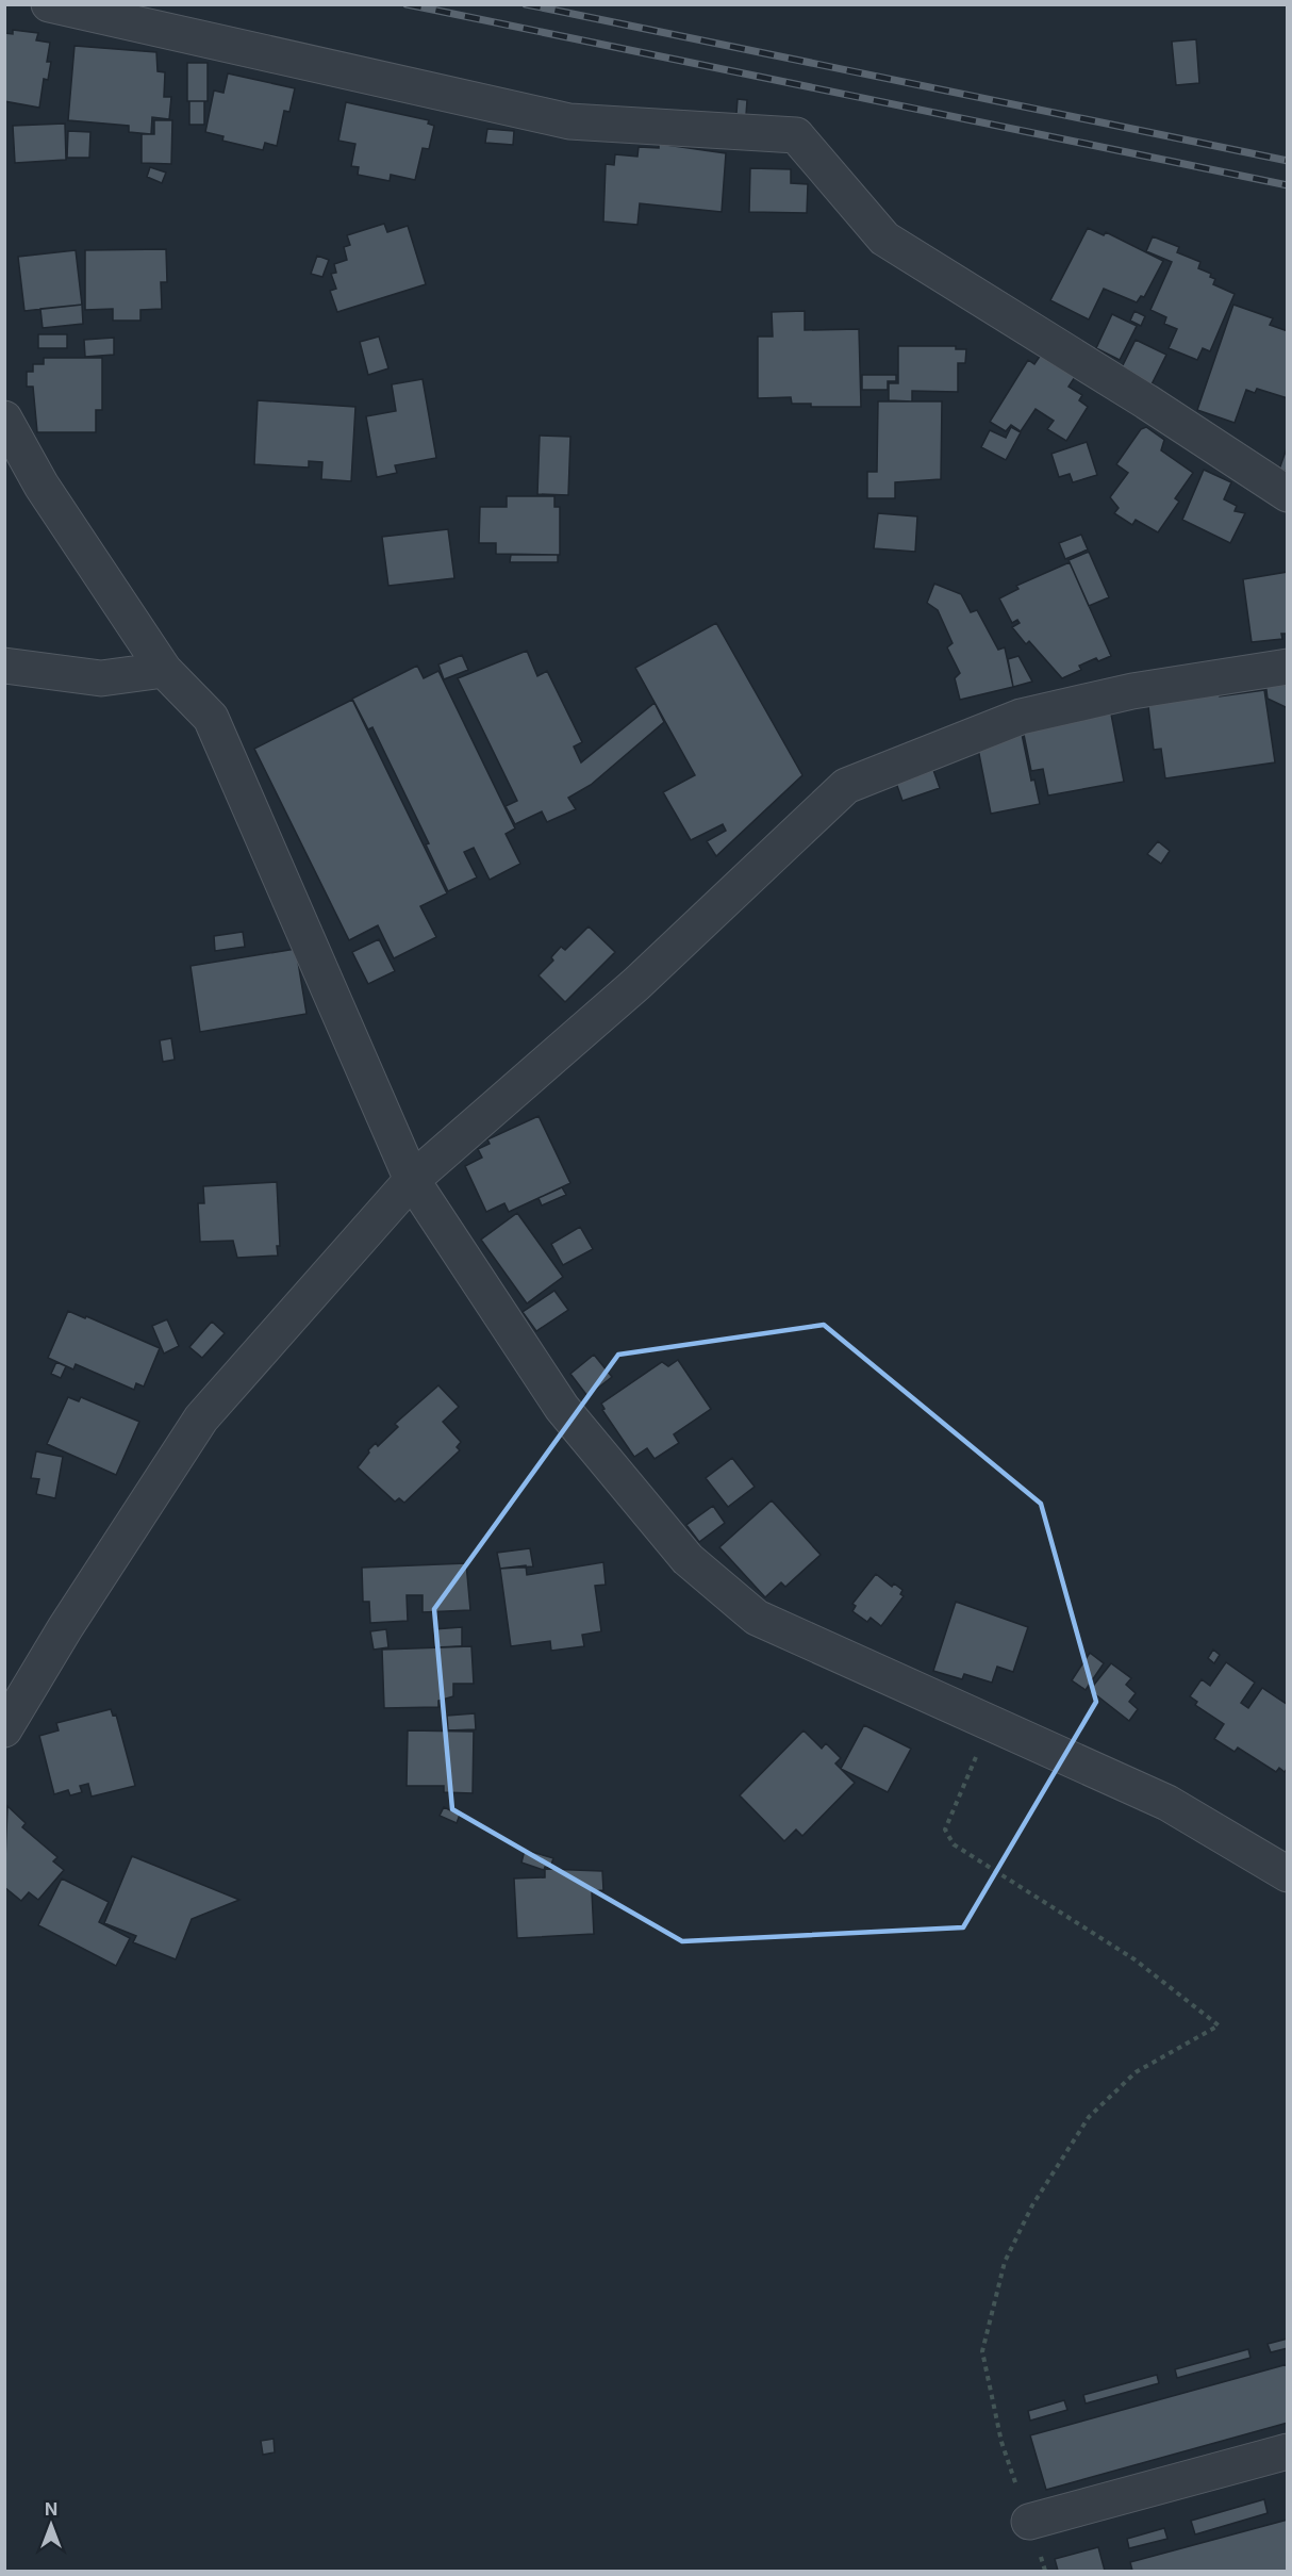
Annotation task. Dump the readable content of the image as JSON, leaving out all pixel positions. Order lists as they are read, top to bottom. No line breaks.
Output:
{"north":"top"}
